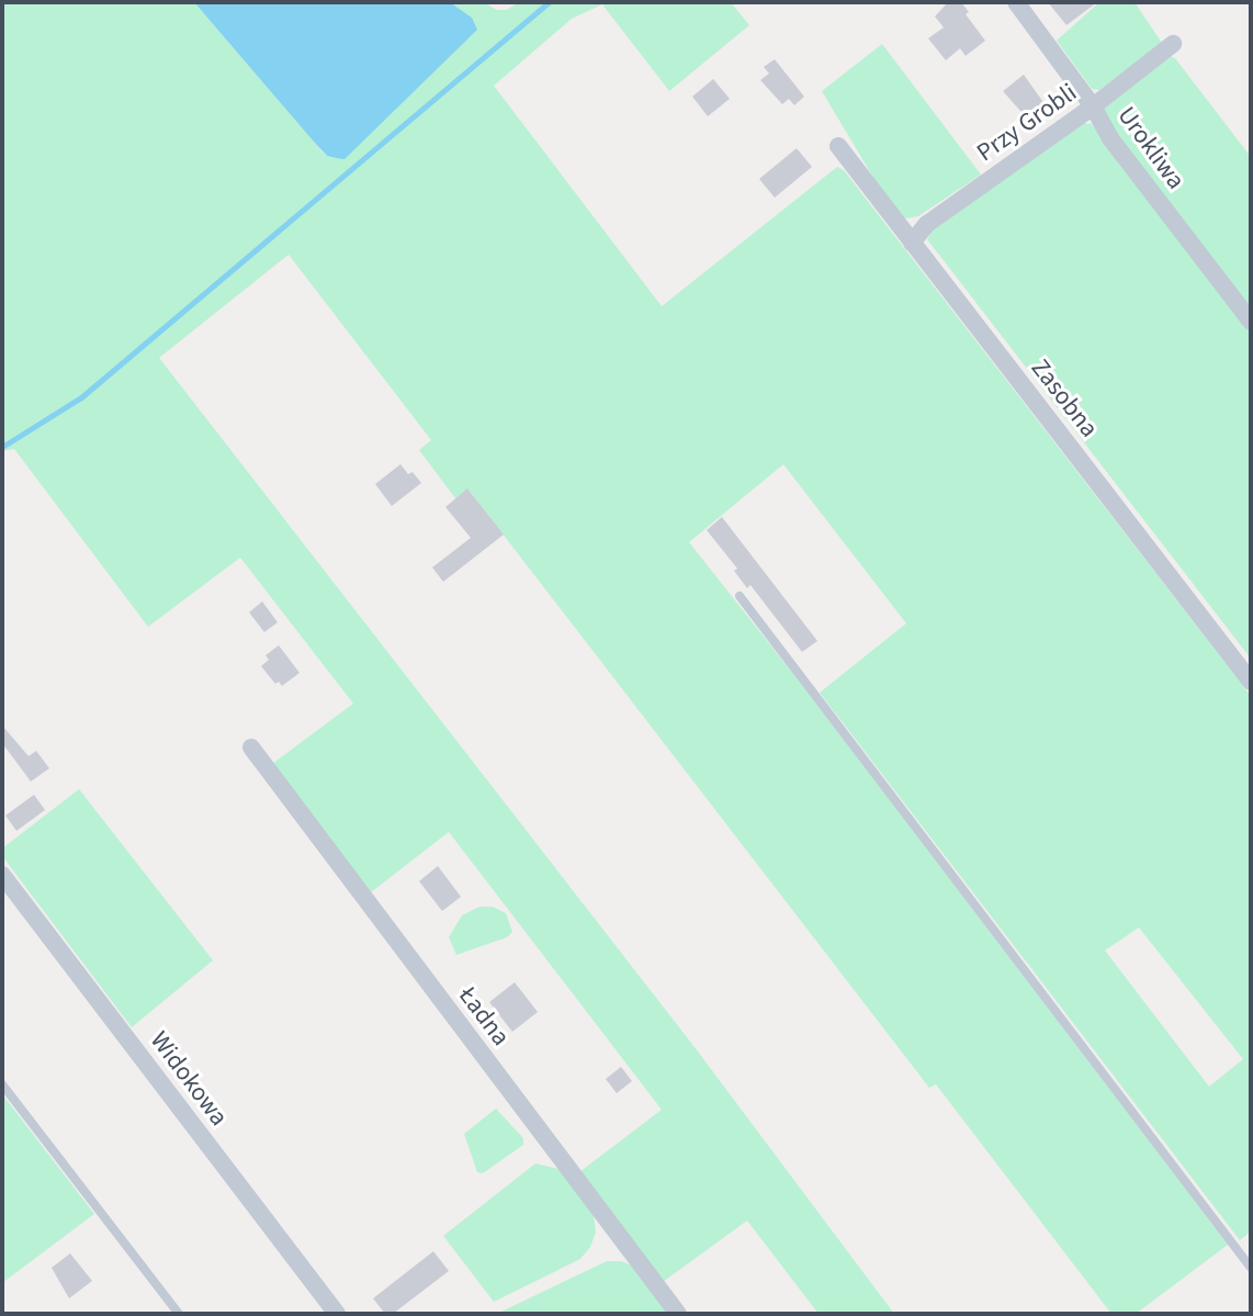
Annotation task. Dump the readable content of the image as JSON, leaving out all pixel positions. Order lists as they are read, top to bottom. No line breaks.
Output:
{"streets":{"street":["Przy Grobli","Urokliwa","Zasobna","Ładna","Widokowa"]},"crossings":[["Przy Grobli","Urokliwa"],["Przy Grobli","Zasobna"]]}
